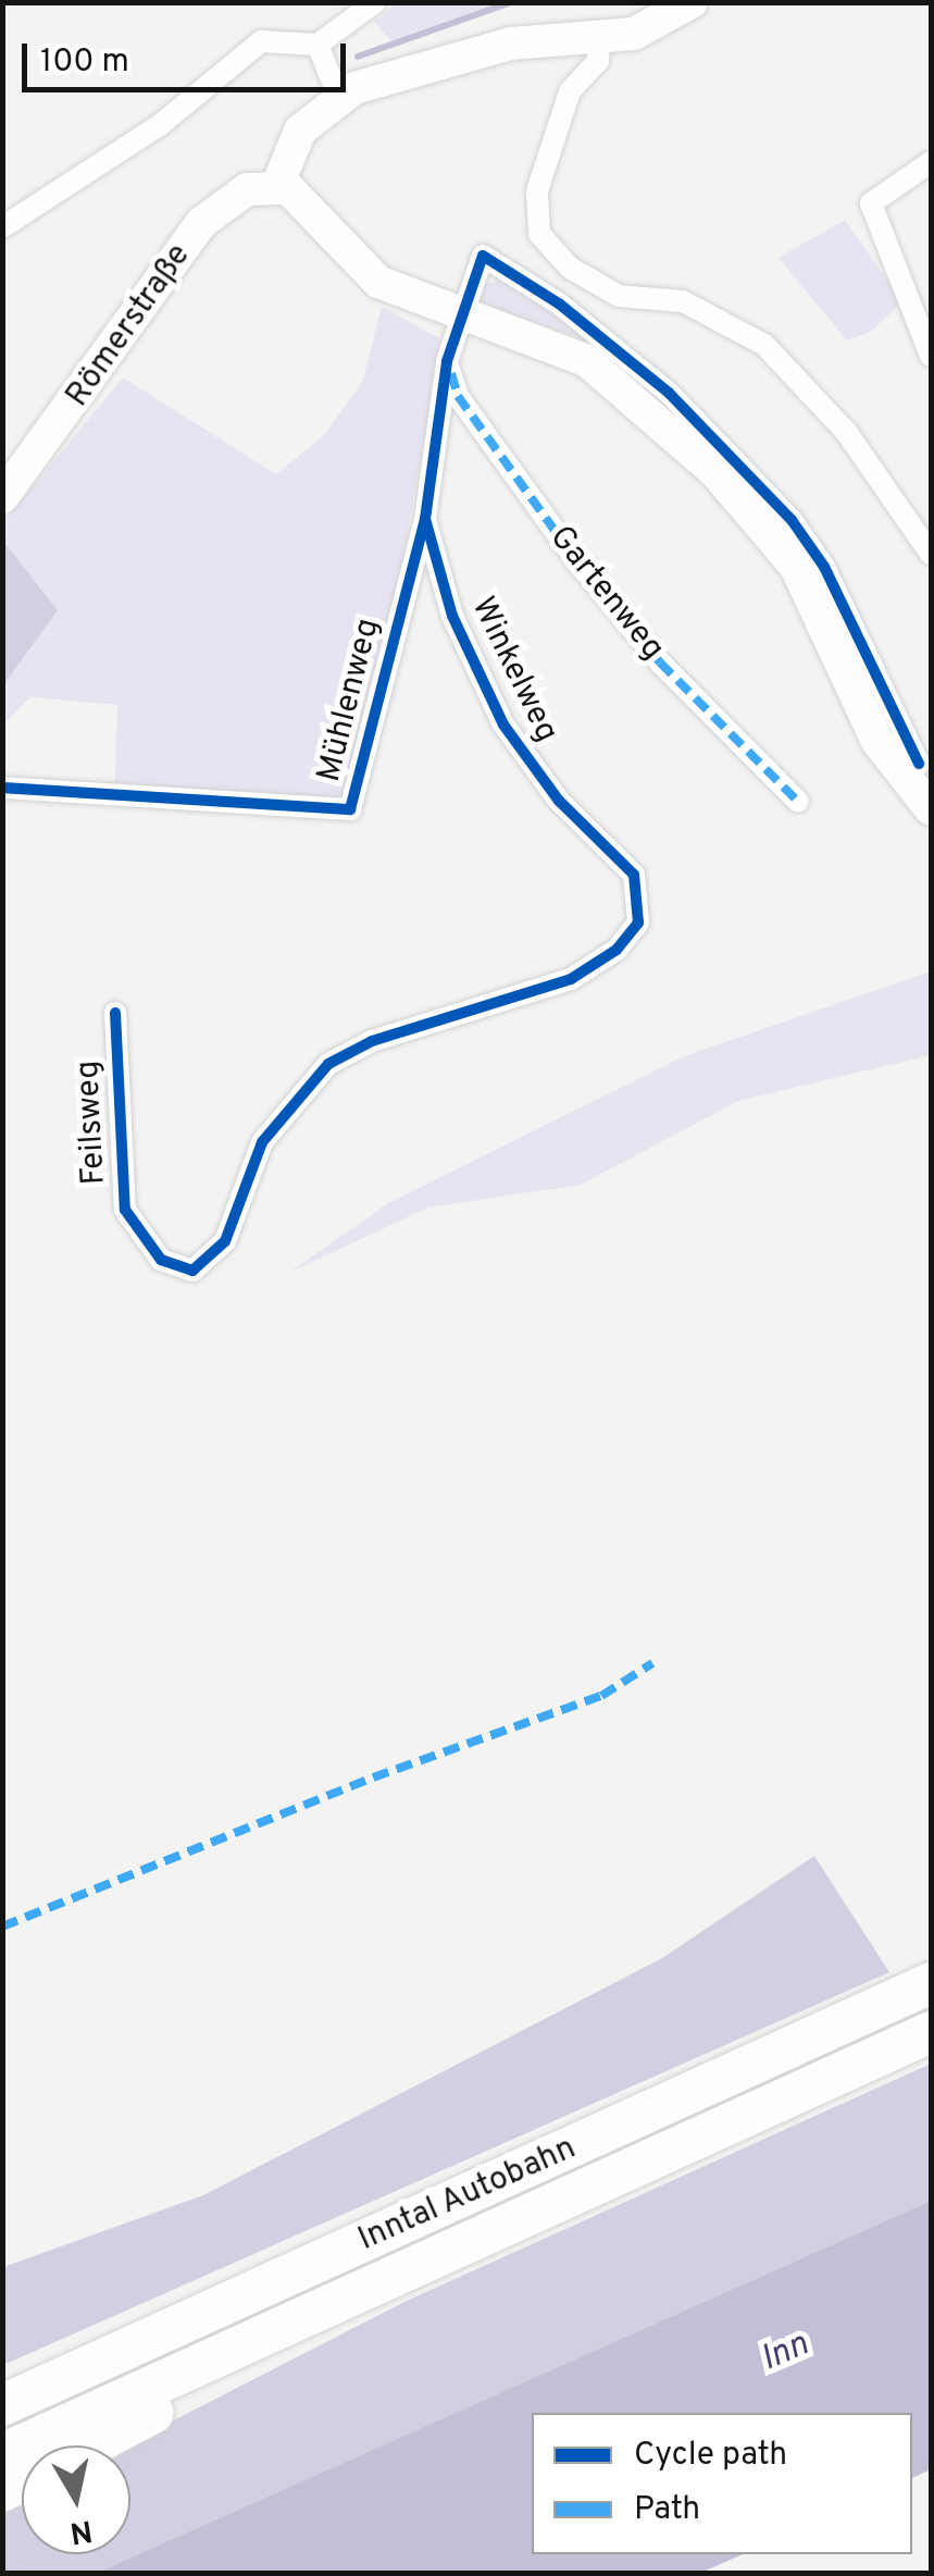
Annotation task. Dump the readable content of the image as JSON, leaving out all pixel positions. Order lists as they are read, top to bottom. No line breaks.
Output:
{"streets":{"highway":["Inntal Autobahn"],"main road":["Römerstraße"],"street":["Gartenweg","Winkelweg","Mühlenweg","Feilsweg"]},"crossings":[["Gartenweg","Winkelweg"],["Winkelweg","Mühlenweg"],["Winkelweg","Feilsweg"]],"water":["Inn"],"legend":["Cycle path","Path"],"scale_bar":"100 m","north":"bottom"}
